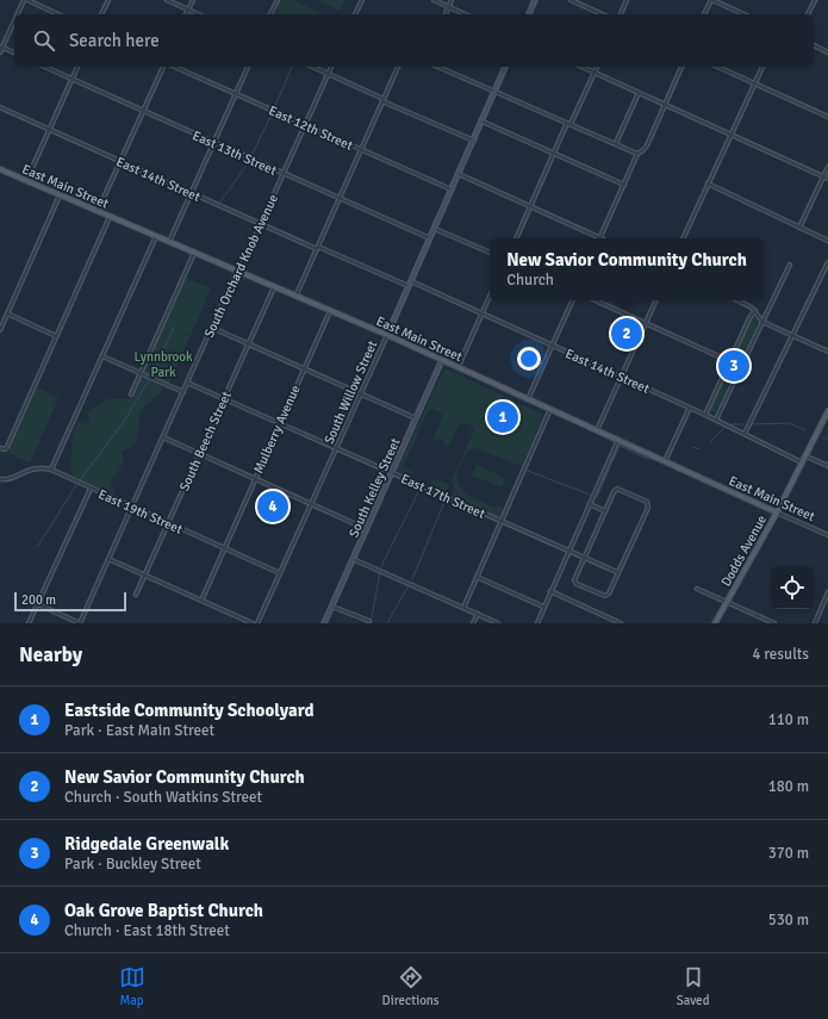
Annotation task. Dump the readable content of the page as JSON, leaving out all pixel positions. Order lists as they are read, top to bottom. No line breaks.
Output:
{"streets":{"main road":["East Main Street","South Willow Street","South Kelley Street","Dodds Avenue"],"street":["East 12th Street","East 13th Street","East 14th Street","South Orchard Knob Avenue","Mulberry Avenue","South Beech Street","East 17th Street","East 19th Street"]},"crossings":[["East 12th Street","South Orchard Knob Avenue"],["East 12th Street","South Willow Street"],["East 13th Street","South Orchard Knob Avenue"],["East 13th Street","South Willow Street"],["East 14th Street","South Orchard Knob Avenue"],["East 14th Street","South Willow Street"],["East 14th Street","Dodds Avenue"],["East Main Street","South Orchard Knob Avenue"],["East Main Street","South Willow Street"],["East Main Street","Mulberry Avenue"],["East Main Street","South Beech Street"],["East Main Street","South Kelley Street"],["East Main Street","Dodds Avenue"],["South Orchard Knob Avenue","East 17th Street"],["South Orchard Knob Avenue","East 19th Street"],["South Willow Street","East 17th Street"],["South Willow Street","East 19th Street"],["Mulberry Avenue","East 17th Street"],["Mulberry Avenue","East 19th Street"],["South Beech Street","East 17th Street"],["South Beech Street","East 19th Street"],["South Kelley Street","East 17th Street"]],"parks":["Lynnbrook Park"],"scale_bar":"200 m","page":{"search":"Search here","popup":["New Savior Community Church","Church"],"pins":["2","3","1","4"],"scale":"200 m","heading":["Nearby","4 results"],"list":[{"mark":"1","name":"Eastside Community Schoolyard","note":"Park · East Main Street","value":"110 m"},{"mark":"2","name":"New Savior Community Church","note":"Church · South Watkins Street","value":"180 m"},{"mark":"3","name":"Ridgedale Greenwalk","note":"Park · Buckley Street","value":"370 m"},{"mark":"4","name":"Oak Grove Baptist Church","note":"Church · East 18th Street","value":"530 m"}],"nav":["Map","Directions","Saved"]}}
